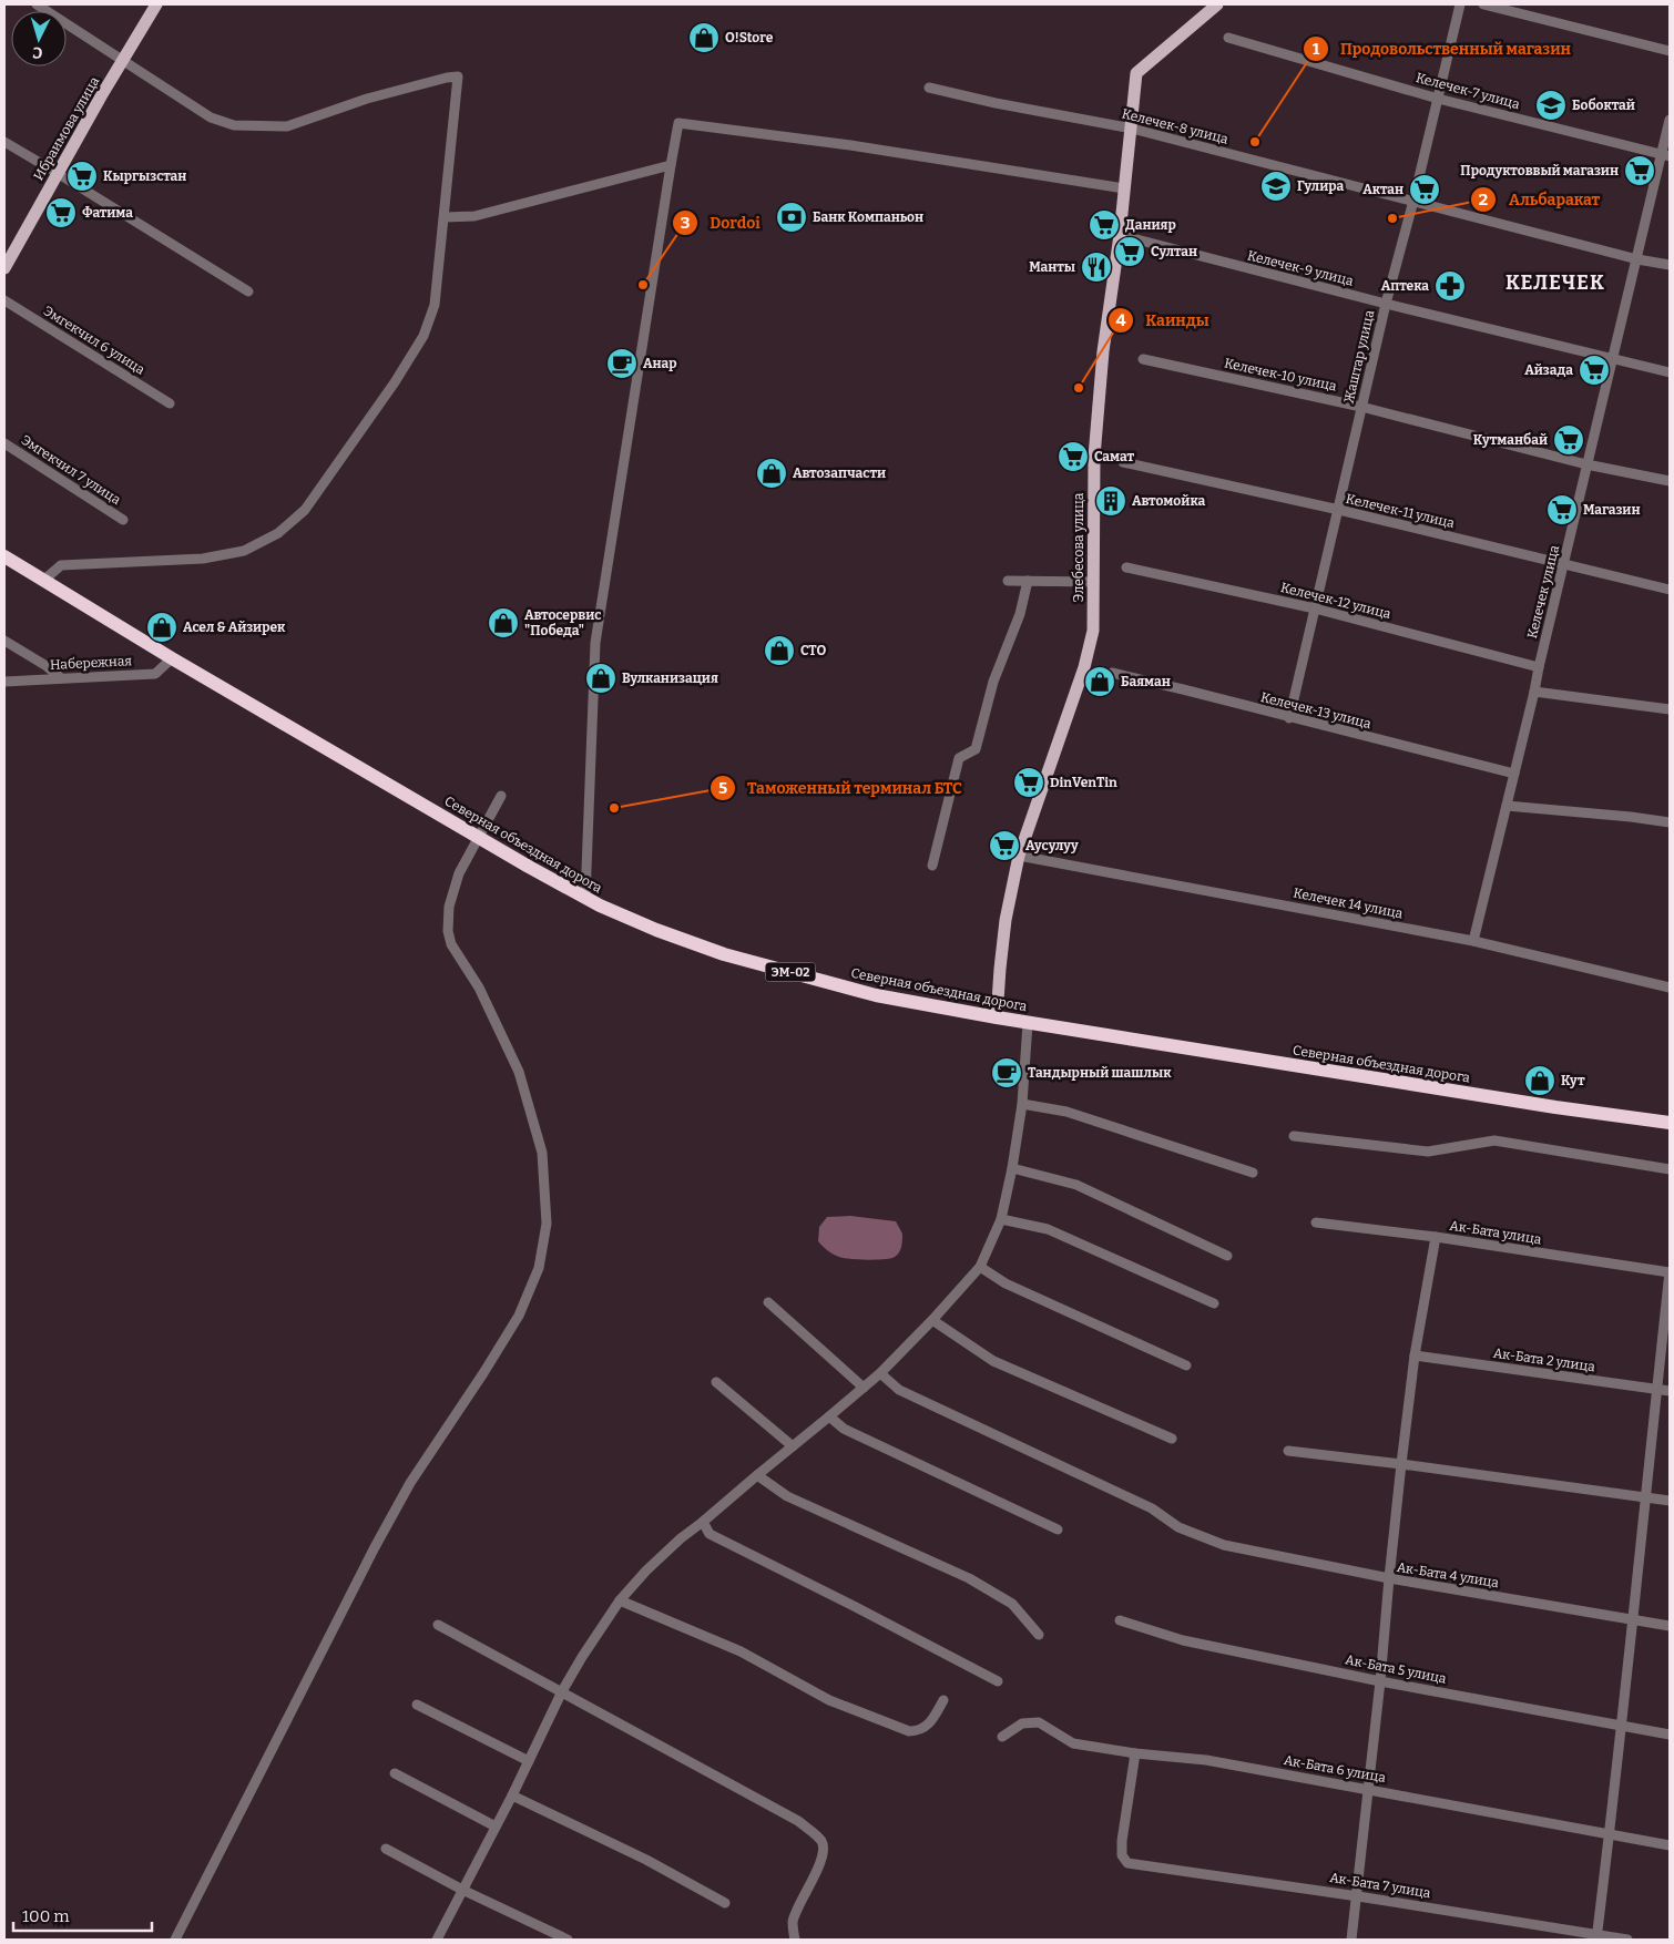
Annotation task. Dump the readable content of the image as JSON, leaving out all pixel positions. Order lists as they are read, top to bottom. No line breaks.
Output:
{"streets":{"highway":["Северная объездная дорога","ЭМ-02"],"main road":["Ибраимова улица","Элебесова улица"],"street":["Келечек-7 улица","Келечек-8 улица","Келечек-9 улица","Эмгекчил 6 улица","Жаштар улица","Келечек-10 улица","Эмгекчил 7 улица","Келечек-11 улица","Келечек улица","Келечек-12 улица","Набережная","Келечек-13 улица","Келечек 14 улица","Ак-Бата улица","Ак-Бата 2 улица","Ак-Бата 4 улица","Ак-Бата 5 улица","Ак-Бата 6 улица","Ак-Бата 7 улица"]},"crossings":[["Келечек-7 улица","Жаштар улица"],["Келечек-7 улица","Келечек улица"],["Келечек-8 улица","Жаштар улица"],["Келечек-8 улица","Элебесова улица"],["Келечек-8 улица","Келечек улица"],["Келечек-9 улица","Жаштар улица"],["Келечек-9 улица","Элебесова улица"],["Келечек-9 улица","Келечек улица"],["Жаштар улица","Келечек-10 улица"],["Жаштар улица","Келечек-11 улица"],["Жаштар улица","Келечек-12 улица"],["Жаштар улица","Келечек-13 улица"],["Келечек-10 улица","Келечек улица"],["Келечек-11 улица","Келечек улица"],["Элебесова улица","Северная объездная дорога"],["Элебесова улица","Келечек 14 улица"],["Келечек улица","Келечек-12 улица"],["Келечек улица","Келечек-13 улица"],["Келечек улица","Келечек 14 улица"],["Набережная","Северная объездная дорога"],["Ак-Бата 6 улица","Ак-Бата 7 улица"]],"districts":["КЕЛЕЧЕК"],"places":{"shop":["O!Store","Автозапчасти","Автосервис \"Победа\"","Асел & Айзирек","СТО","Вулканизация","Баяман","Кут"],"school or university":["Бобоктай","Гулира"],"other":["Продовольственный магазин","Альбаракат","Dordoi","Каинды","Таможенный терминал БТС"],"supermarket":["Продуктоввый магазин","Кыргызстан","Актан","Фатима","Данияр","Султан","Айзада","Кутманбай","Самат","Магазин","DinVenTin","Аусулуу"],"bank":["Банк Компаньон"],"restaurant":["Манты"],"pharmacy":["Аптека"],"cafe":["Анар","Тандырный шашлык"],"building":["Автомойка"]},"scale_bar":"100 m","north":"bottom"}
